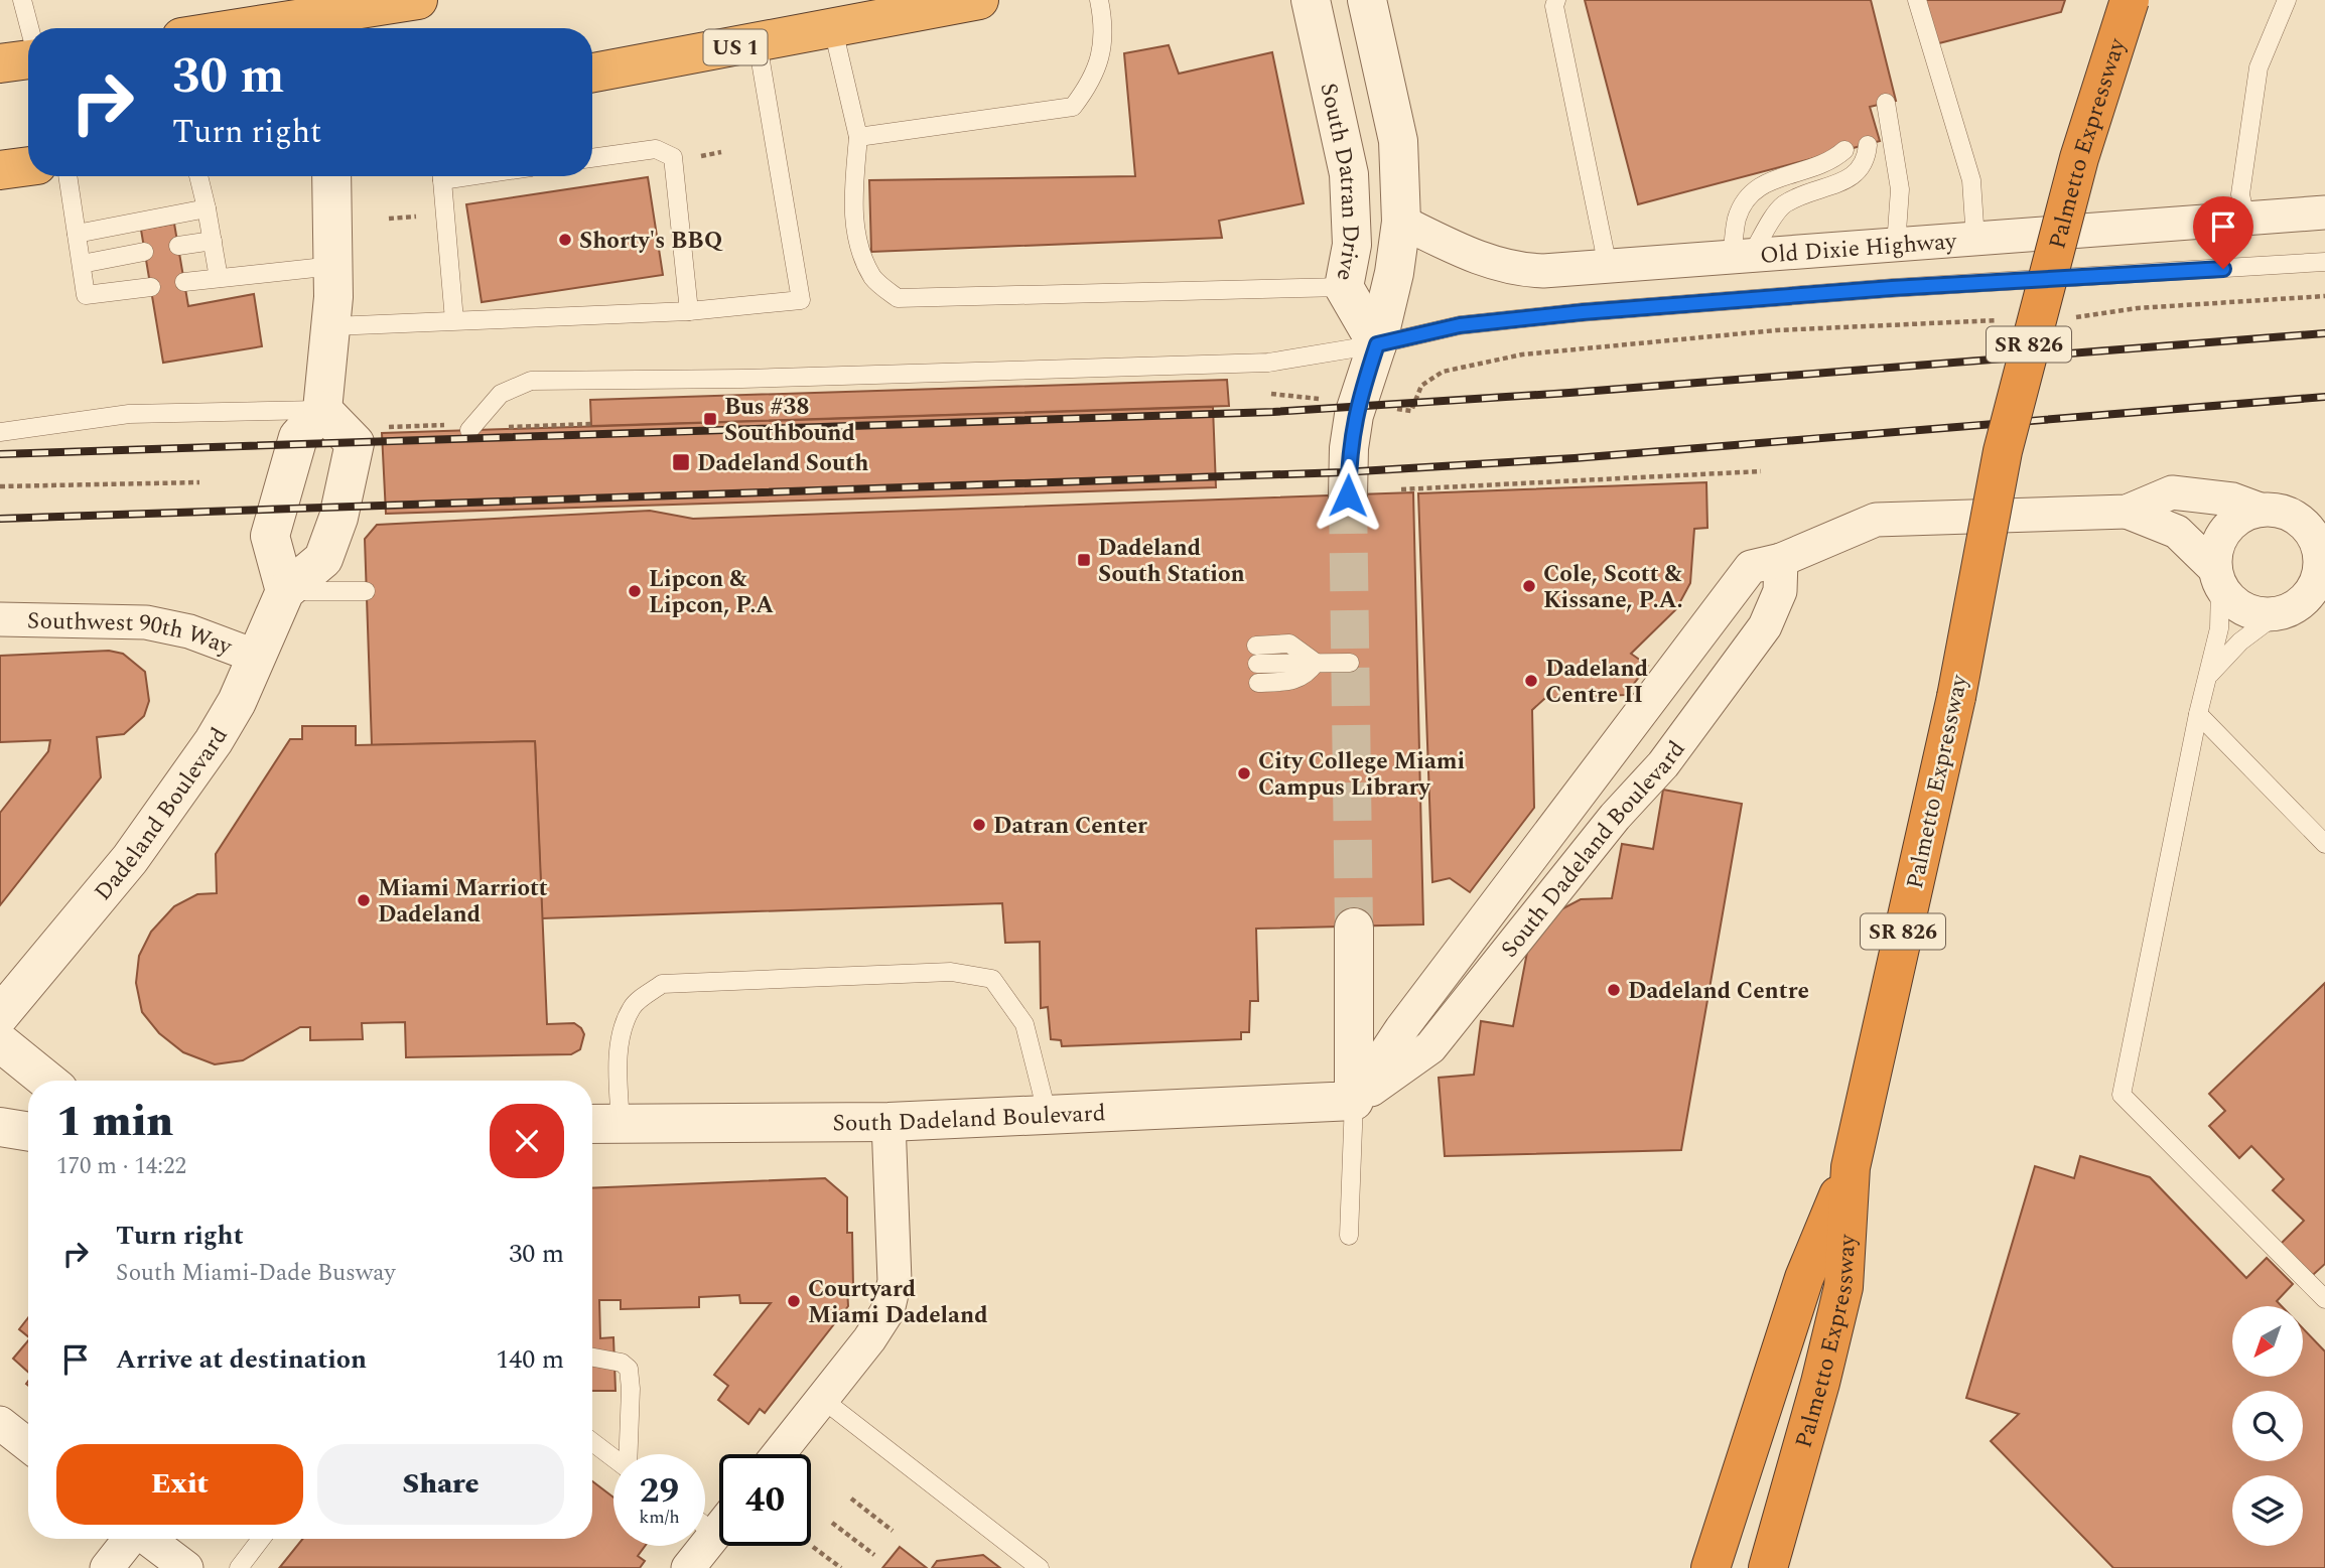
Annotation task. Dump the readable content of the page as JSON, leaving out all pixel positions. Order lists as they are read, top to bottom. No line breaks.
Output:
{"streets":{"highway":["US 1","Palmetto Expressway","SR 826"],"street":["South Datran Drive","Old Dixie Highway","Southwest 90th Way","Dadeland Boulevard","South Dadeland Boulevard"]},"crossings":[["South Datran Drive","Old Dixie Highway"],["Southwest 90th Way","Dadeland Boulevard"]],"places":{"other":["Shorty's BBQ","Cole, Scott & Kissane, P.A.","Lipcon & Lipcon, P.A","Dadeland Centre II","City College Miami Campus Library","Datran Center","Miami Marriott Dadeland","Dadeland Centre","Courtyard Miami Dadeland"],"transit":["Bus #38 Southbound","Dadeland South","Dadeland South Station"]},"north":"bottom left","page":{"turn":["30 m","Turn right"],"heading":["1 min","170 m · 14:22"],"list":[{"name":"Turn right","note":"South Miami-Dade Busway","value":"30 m"},{"name":"Arrive at destination","value":"140 m"}],"buttons":["Exit","Share"],"speed":"29 km/h","limit":"40"}}
